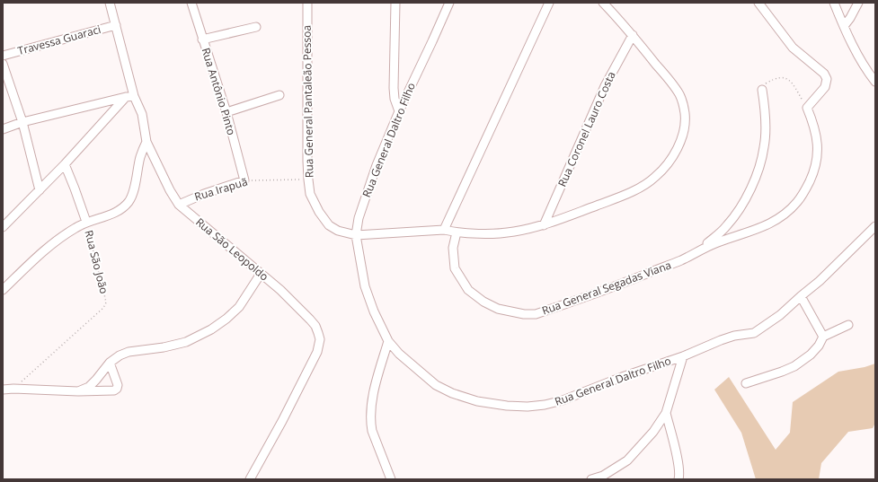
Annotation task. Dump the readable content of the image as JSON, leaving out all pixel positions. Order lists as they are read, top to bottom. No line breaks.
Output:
{"streets":{"street":["Travessa Guaraci","Rua Antônio Pinto","Rua General Pantaleão Pessoa","Rua Coronel Lauro Costa","Rua General Daltro Filho","Rua Irapuã","Rua São Leopoldo","Rua São João","Rua General Segadas Viana"]},"crossings":[["Travessa Guaraci","Rua São Leopoldo"],["Rua Antônio Pinto","Rua Irapuã"],["Rua General Pantaleão Pessoa","Rua Coronel Lauro Costa"],["Rua General Pantaleão Pessoa","Rua General Daltro Filho"],["Rua General Pantaleão Pessoa","Rua Irapuã"],["Rua General Pantaleão Pessoa","Rua General Segadas Viana"],["Rua Irapuã","Rua São Leopoldo"]]}
